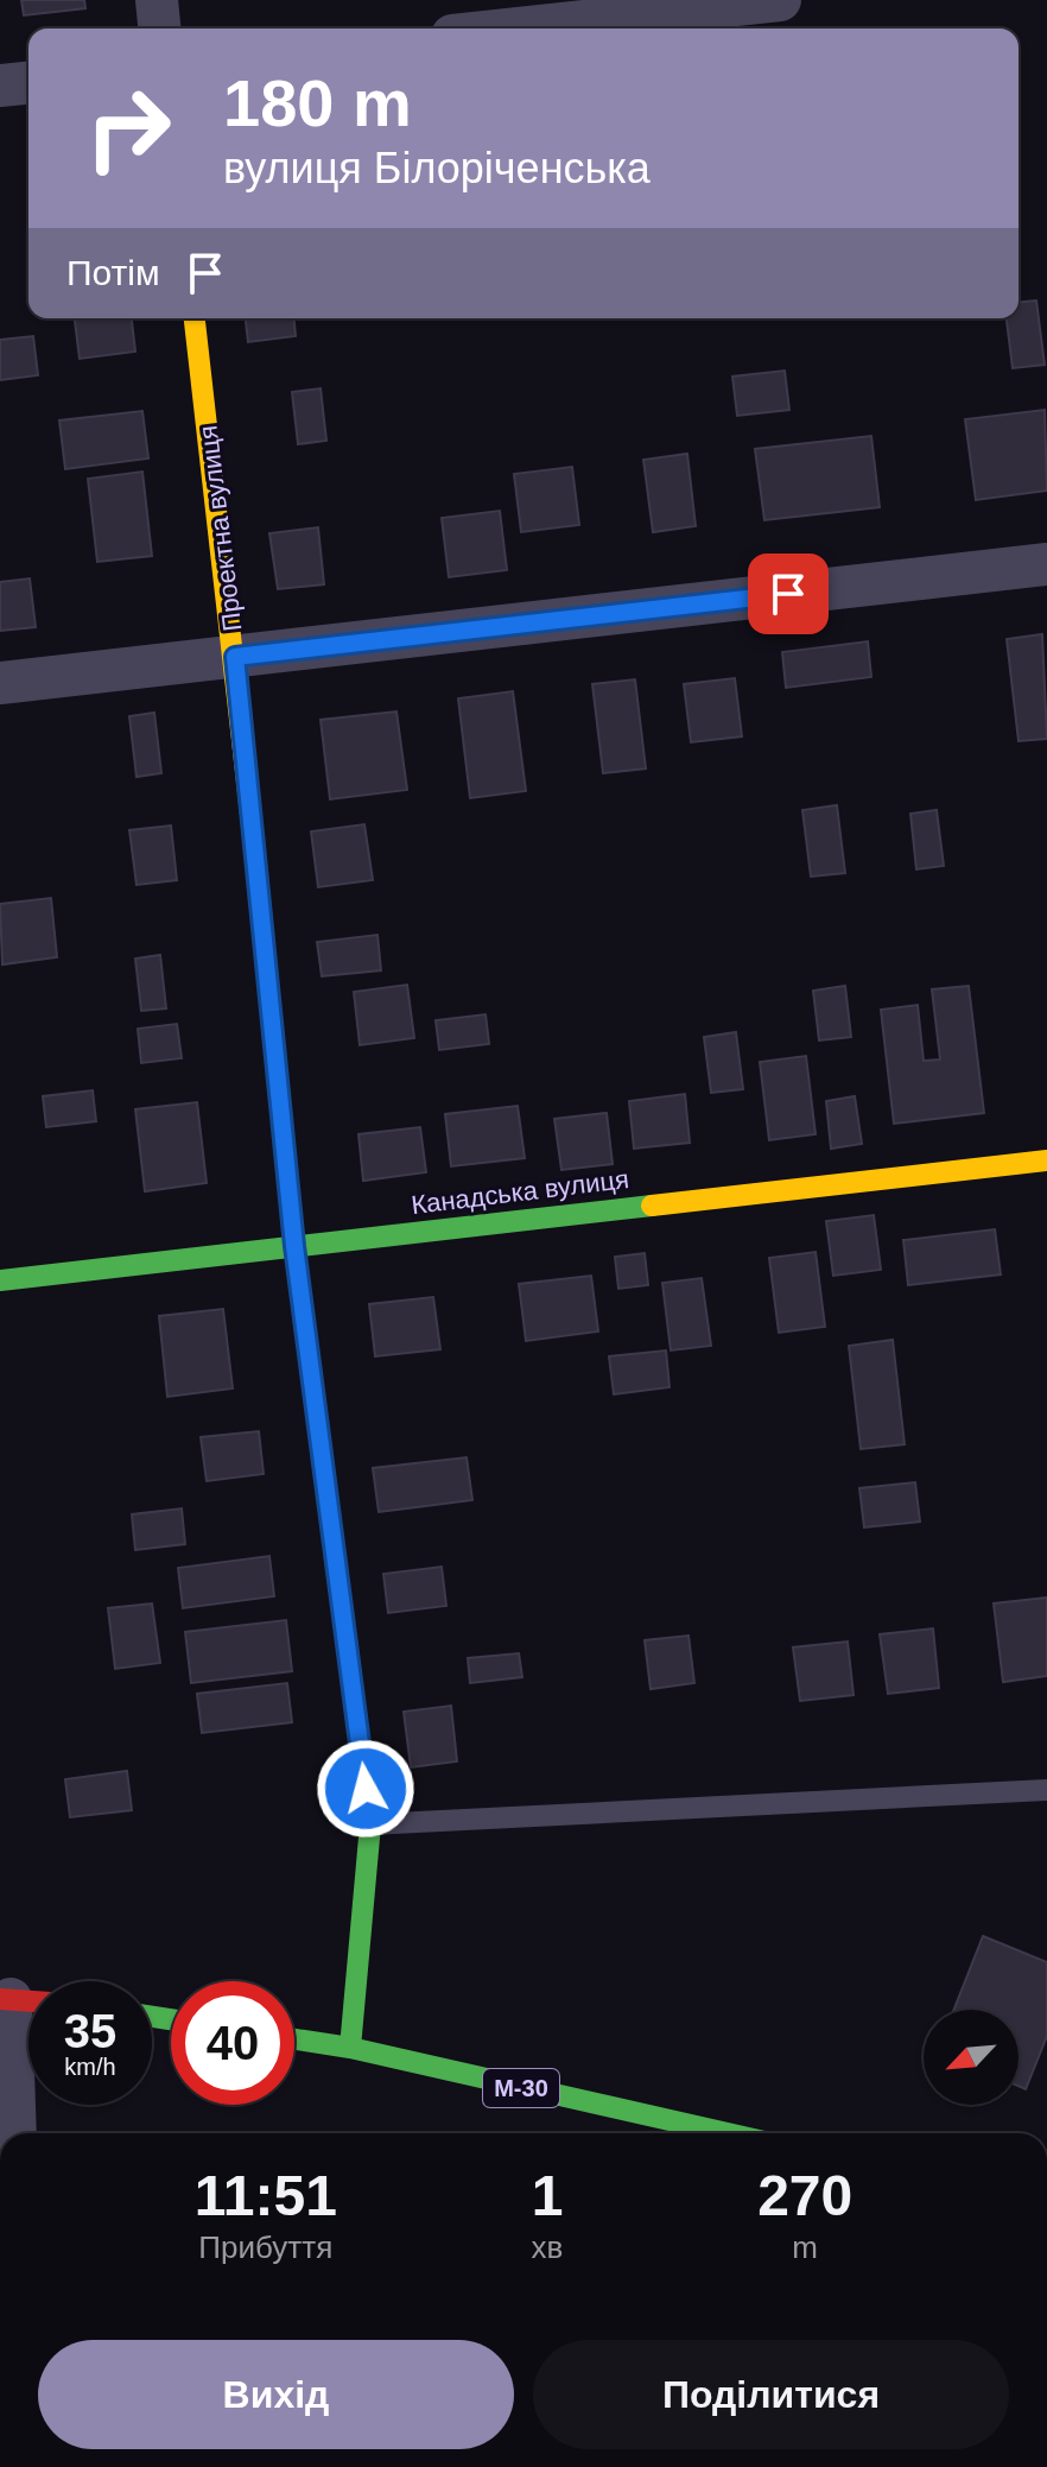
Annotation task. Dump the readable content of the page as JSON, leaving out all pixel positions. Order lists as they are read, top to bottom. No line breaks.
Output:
{"streets":{"main road":["Проектна вулиця","Канадська вулиця","М-30"]},"crossings":[["Проектна вулиця","Канадська вулиця"],["Проектна вулиця","М-30"]],"north":"bottom left","page":{"turn":["180 m","вулиця Білоріченська"],"then":"Потім","speed":"35 km/h","limit":"40","eta":["11:51","Прибуття","1","хв","270","m"],"buttons":["Вихід","Поділитися"]}}
